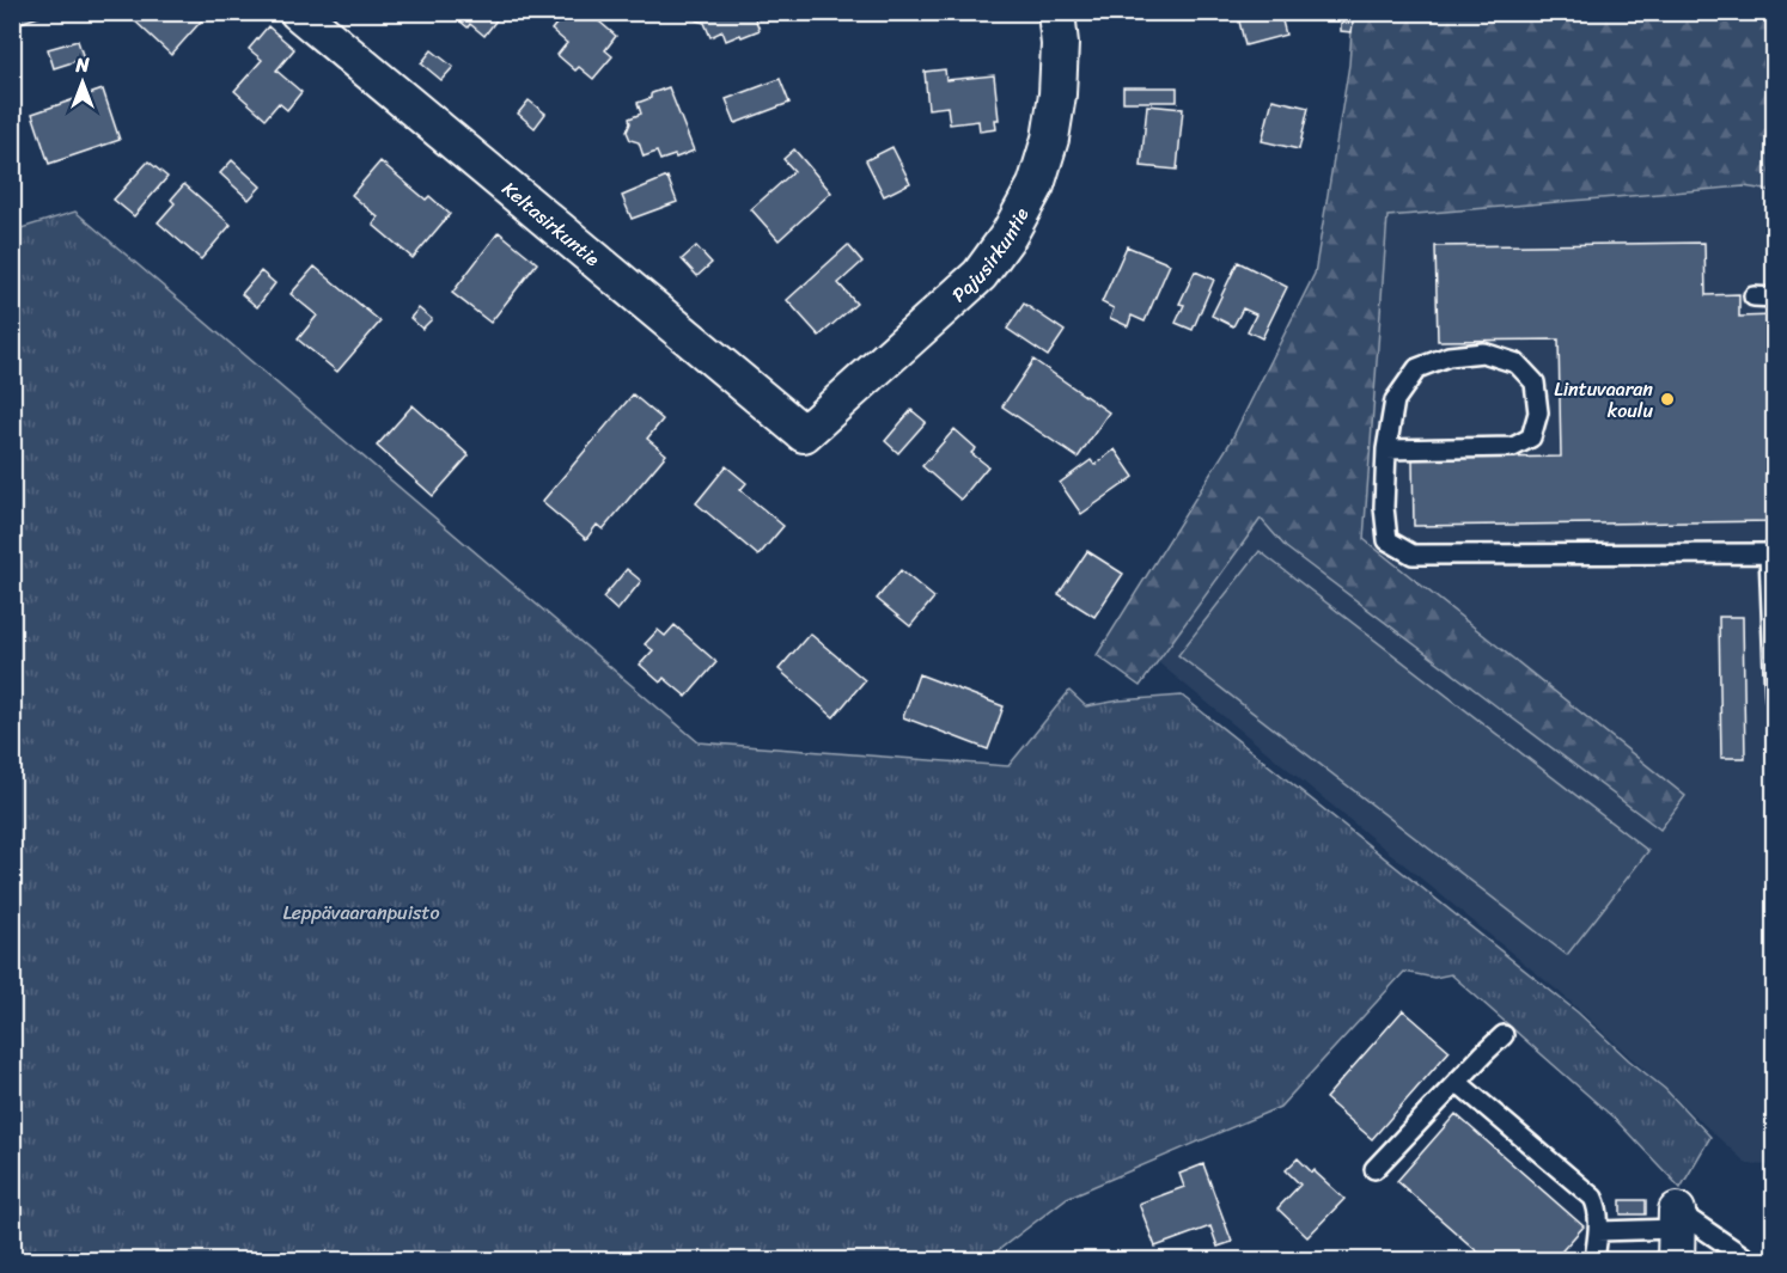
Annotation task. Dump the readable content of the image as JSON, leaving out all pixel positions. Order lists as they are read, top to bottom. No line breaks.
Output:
{"streets":{"street":["Keltasirkuntie","Pajusirkuntie"]},"crossings":[["Keltasirkuntie","Pajusirkuntie"]],"parks":["Leppävaaranpuisto"],"places":["Lintuvaaran koulu"],"north":"top"}
